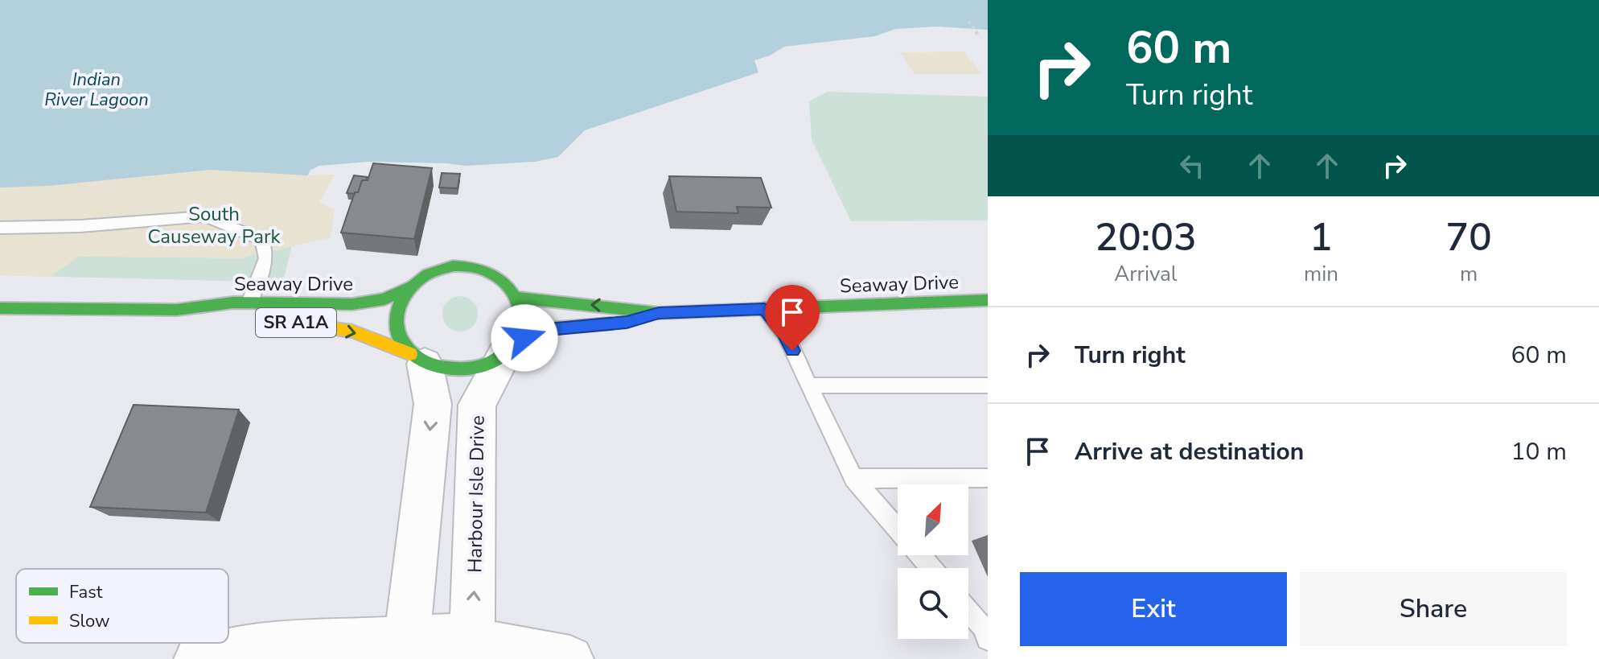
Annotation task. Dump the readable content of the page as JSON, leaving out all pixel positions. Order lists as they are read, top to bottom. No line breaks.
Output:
{"streets":{"main road":["Seaway Drive","SR A1A"],"street":["Harbour Isle Drive"]},"crossings":[["Seaway Drive","SR A1A"],["Seaway Drive","Harbour Isle Drive"],["SR A1A","Harbour Isle Drive"]],"water":["Indian River Lagoon"],"parks":["South Causeway Park"],"legend":["Fast","Slow"],"north":"top right","page":{"turn":["60 m","Turn right"],"eta":["20:03","Arrival","1","min","70","m"],"list":[{"name":"Turn right","value":"60 m"},{"name":"Arrive at destination","value":"10 m"}],"buttons":["Exit","Share"]}}
